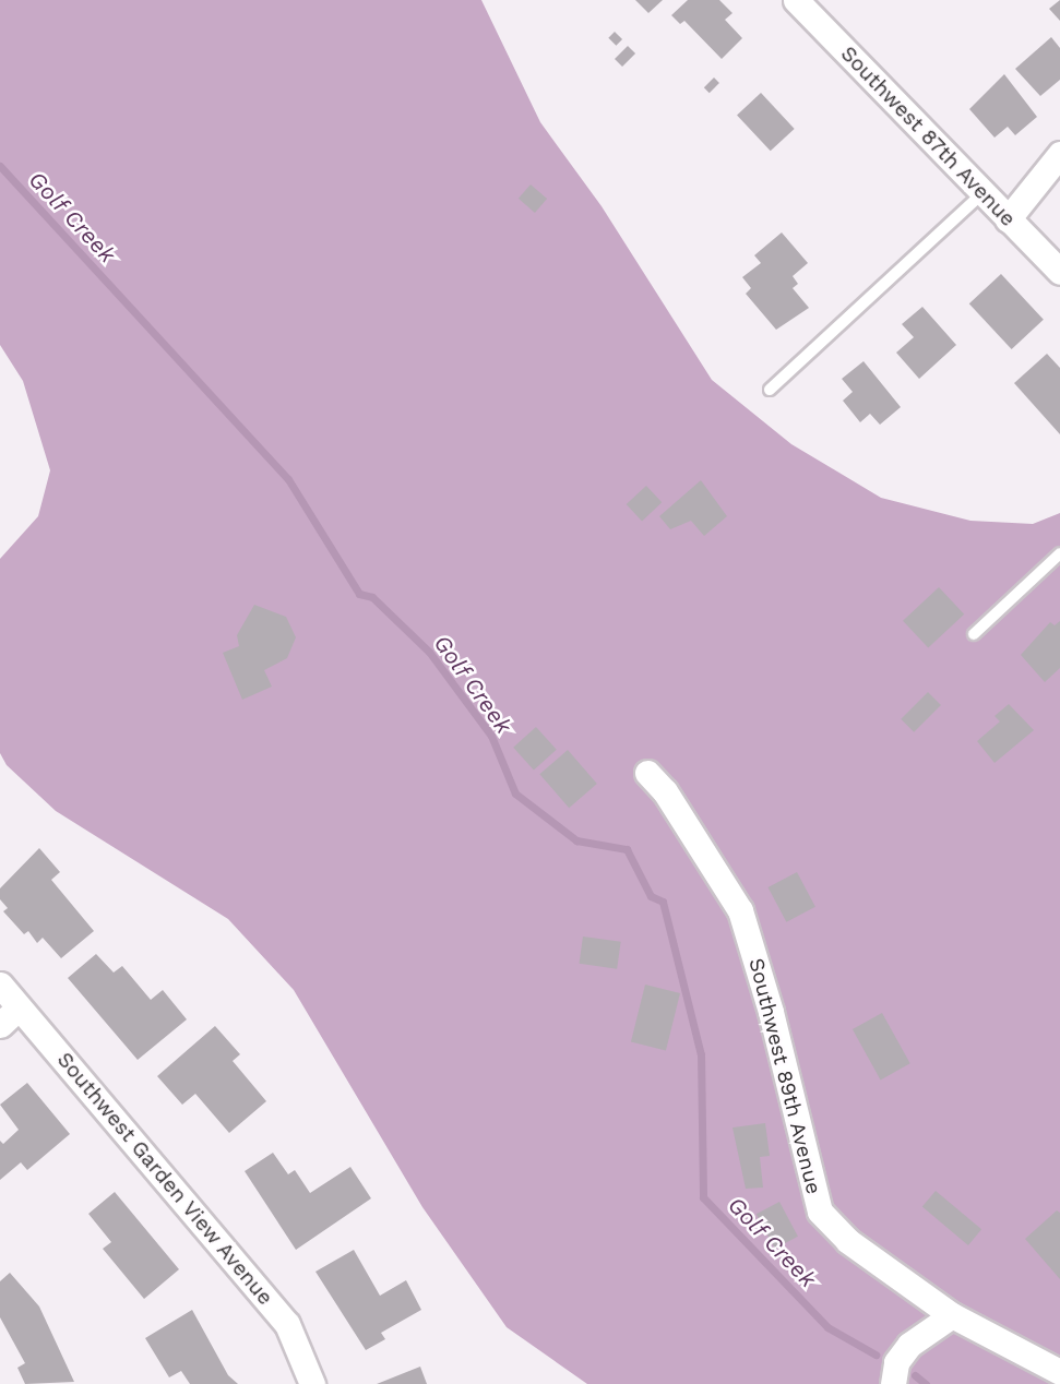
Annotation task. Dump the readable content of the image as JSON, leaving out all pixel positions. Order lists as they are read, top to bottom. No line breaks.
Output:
{"streets":{"street":["Southwest 87th Avenue","Southwest 89th Avenue","Southwest Garden View Avenue"]},"water":["Golf Creek"]}
